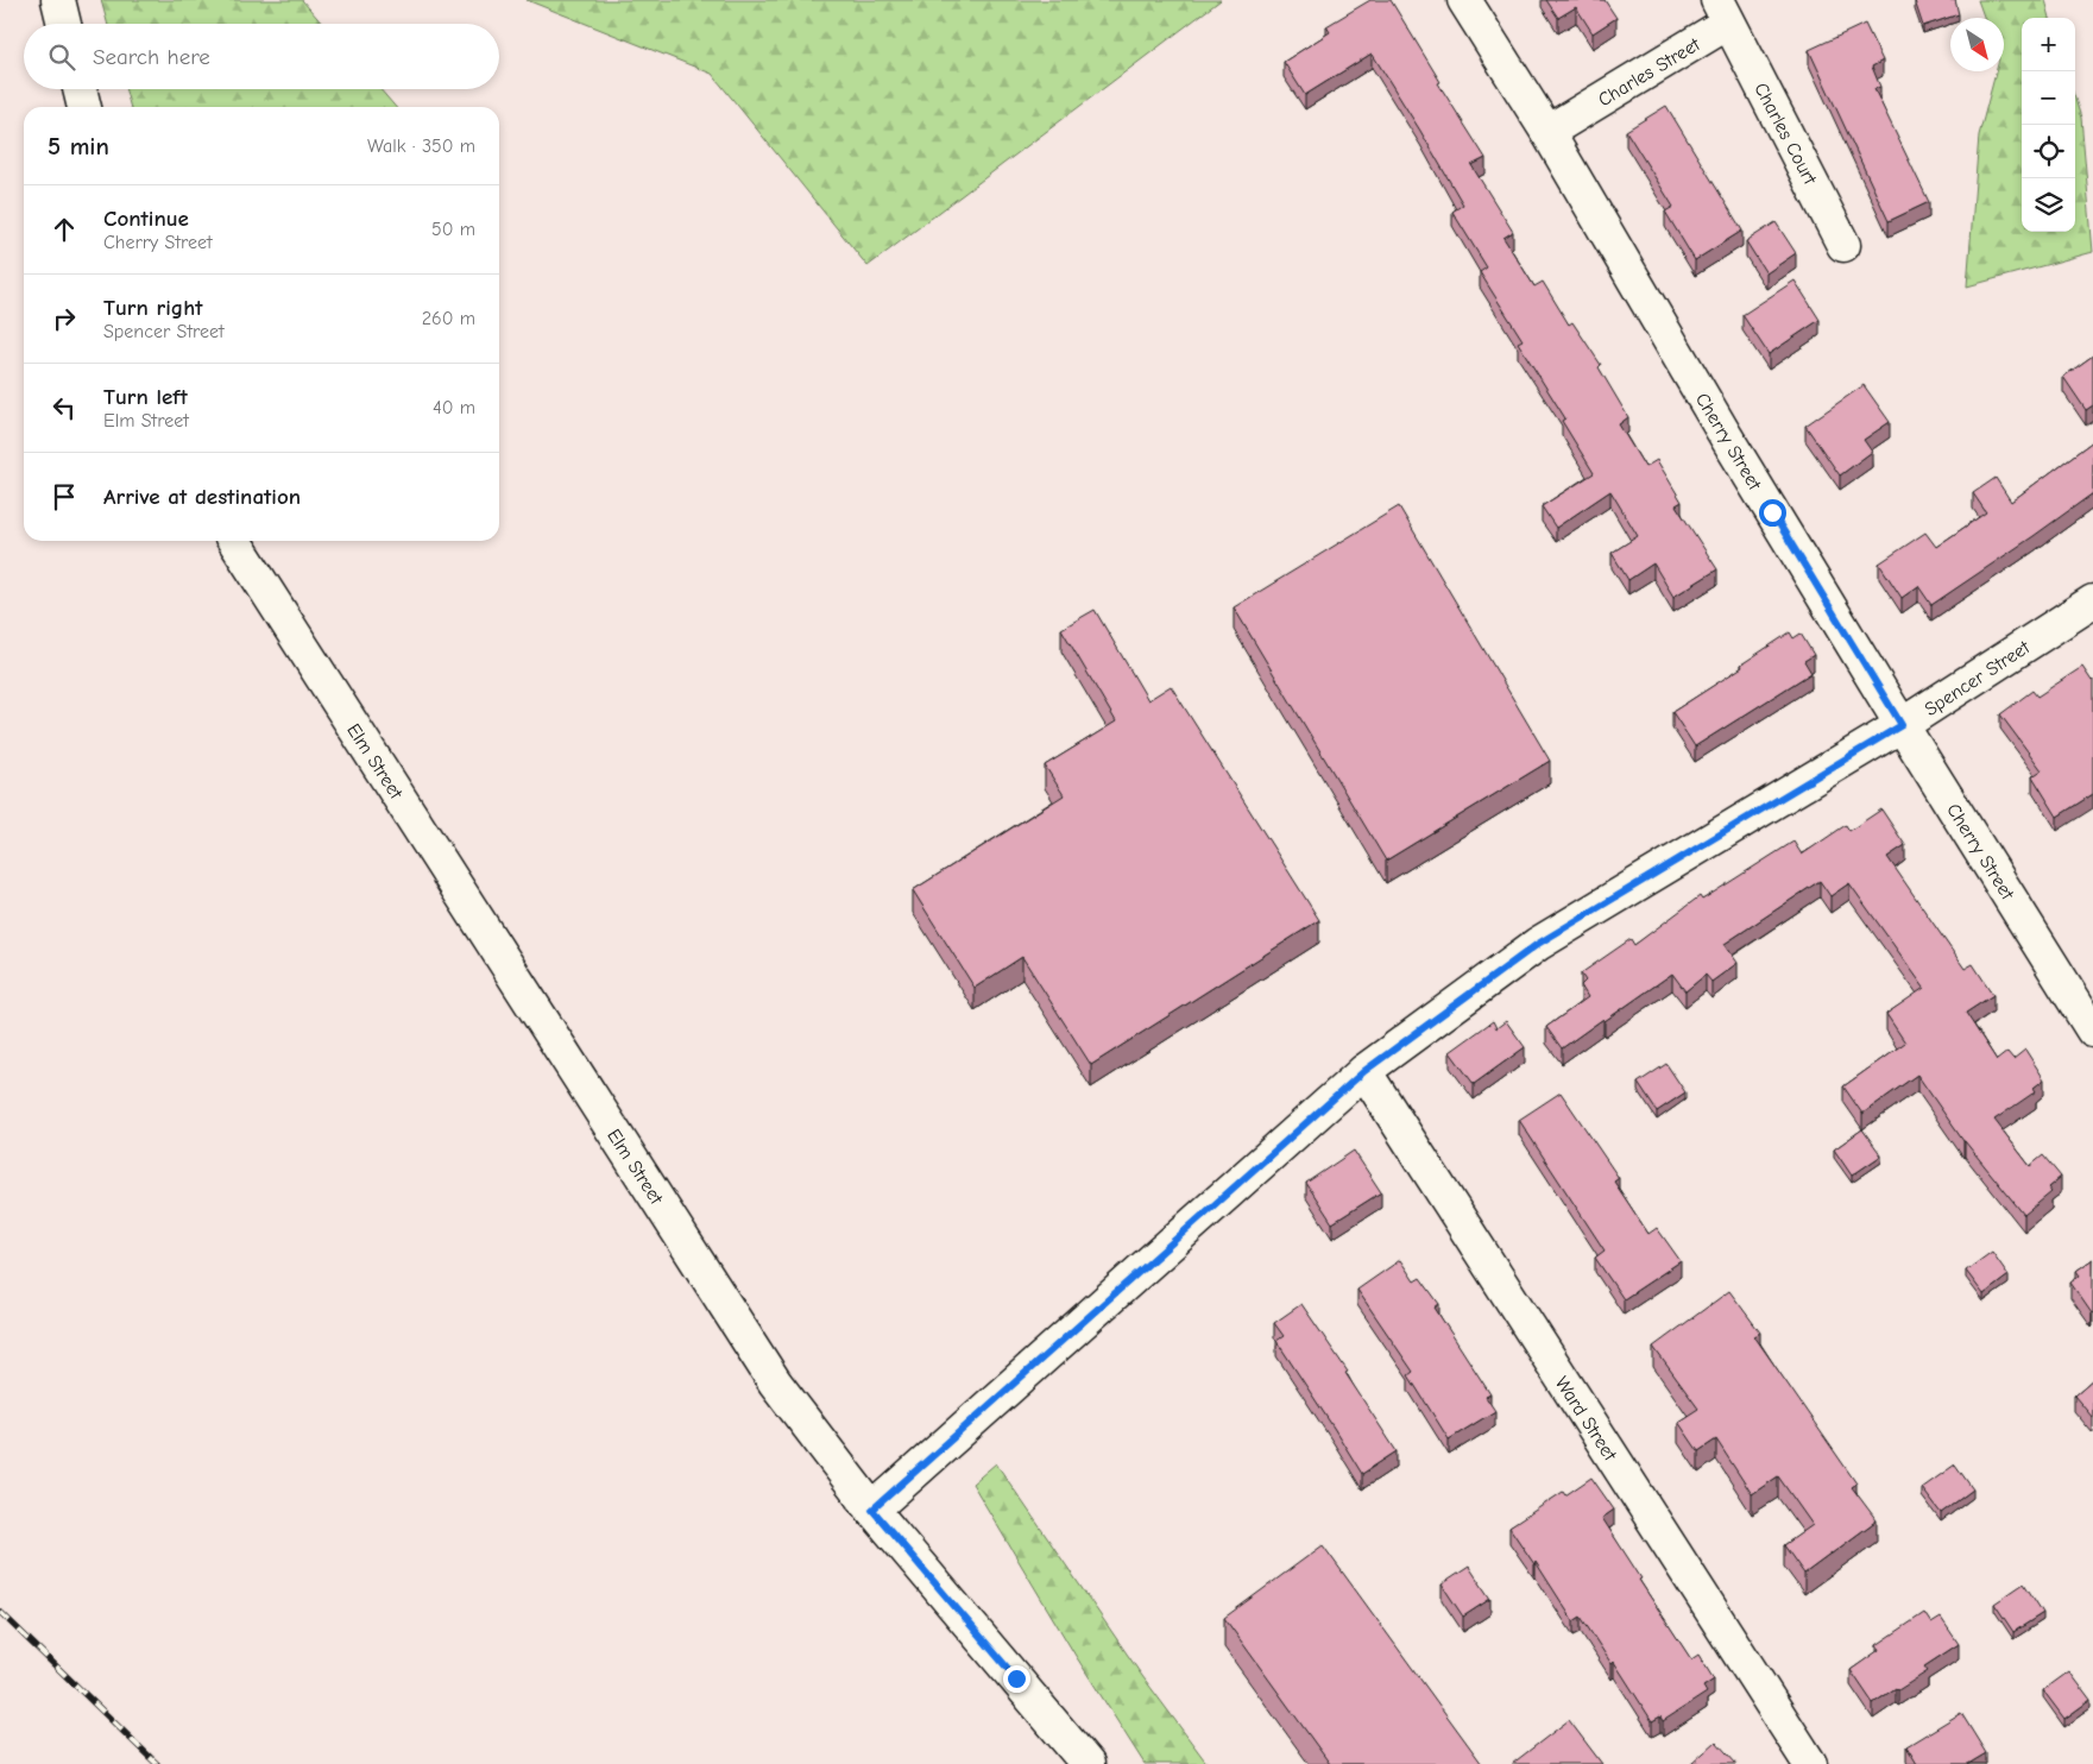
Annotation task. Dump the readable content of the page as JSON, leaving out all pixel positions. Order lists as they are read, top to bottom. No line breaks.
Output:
{"streets":{"street":["Charles Street","Charles Court","Cherry Street","Spencer Street","Elm Street","Ward Street"]},"crossings":[["Charles Street","Charles Court"],["Charles Street","Cherry Street"],["Cherry Street","Spencer Street"],["Spencer Street","Elm Street"],["Spencer Street","Ward Street"]],"north":"bottom right","page":{"map_buttons":["+","−"],"search":"Search here","heading":["5 min","Walk · 350 m"],"list":[["Continue","Cherry Street","50 m"],["Turn right","Spencer Street","260 m"],["Turn left","Elm Street","40 m"],"Arrive at destination"]}}
